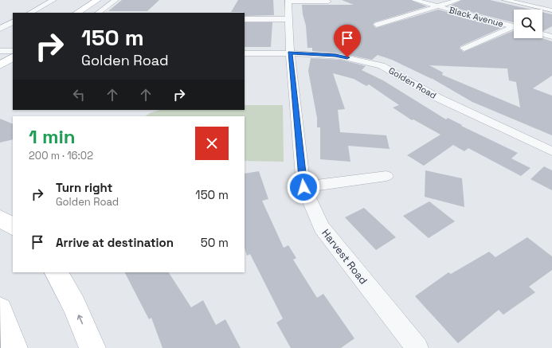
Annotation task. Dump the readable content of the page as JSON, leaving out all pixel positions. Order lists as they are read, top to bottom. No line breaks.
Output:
{"streets":{"street":["Black Avenue","Golden Road","Harvest Road"]},"crossings":[["Golden Road","Harvest Road"]],"page":{"turn":["150 m","Golden Road"],"heading":["1 min","200 m · 16:02"],"list":[{"name":"Turn right","note":"Golden Road","value":"150 m"},{"name":"Arrive at destination","value":"50 m"}]}}
